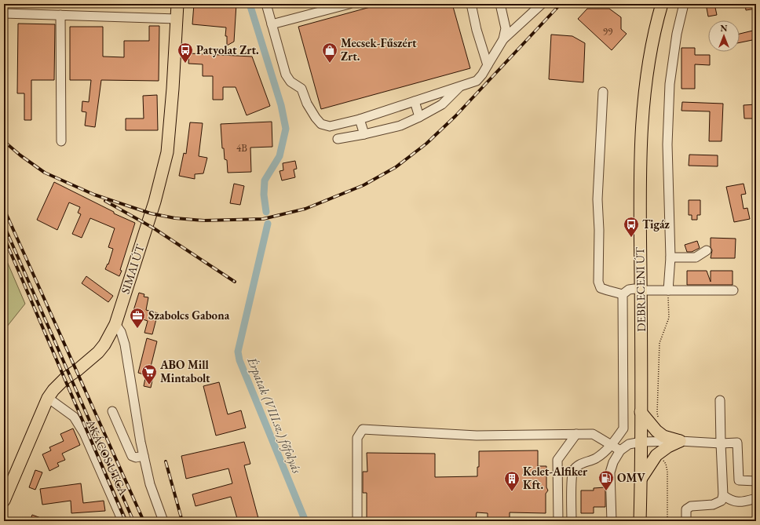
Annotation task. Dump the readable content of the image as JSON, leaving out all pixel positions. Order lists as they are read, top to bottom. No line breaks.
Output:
{"streets":{"main road":["SIMAI ÚT","DEBRECENI ÚT"],"street":["AKÁCOS UTCA"]},"crossings":[["SIMAI ÚT","AKÁCOS UTCA"]],"water":["Érpatak (VIII.sz.) főfolyás"],"places":{"bus stop":["Patyolat Zrt.","Tigáz"],"shop":["Mecsek-Fűszért Zrt."],"office":["Szabolcs Gabona"],"supermarket":["ABO Mill Mintabolt"],"fuel station":["OMV"],"building":["Kelet-Alfiker Kft."]},"house_numbers":["99","4B"],"north":"top"}
